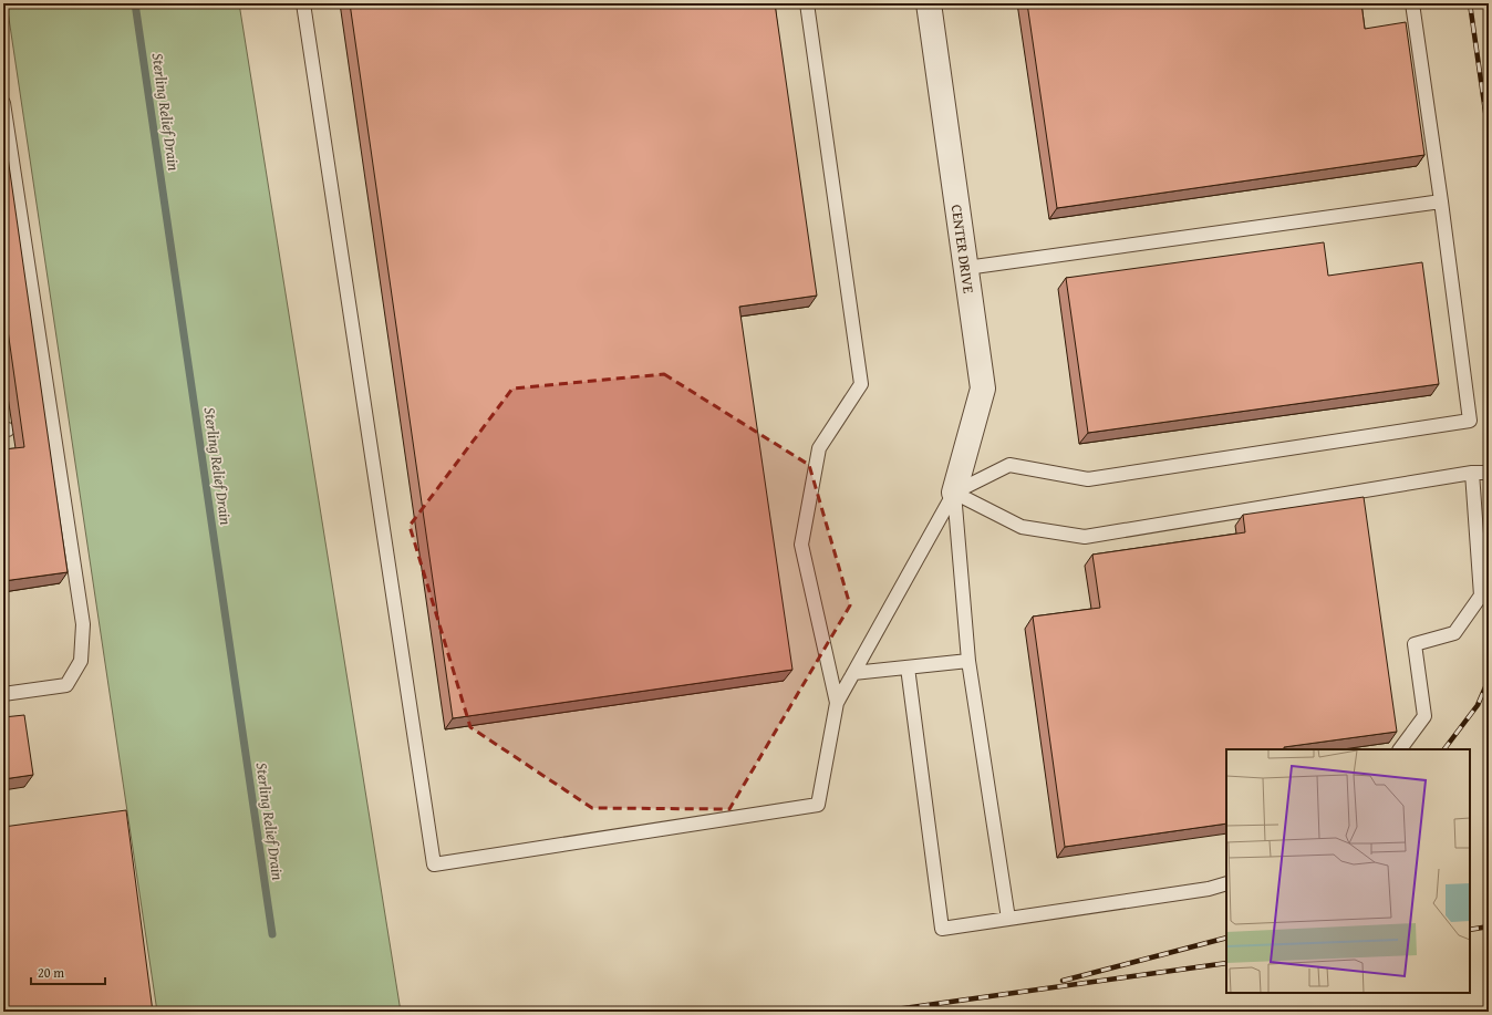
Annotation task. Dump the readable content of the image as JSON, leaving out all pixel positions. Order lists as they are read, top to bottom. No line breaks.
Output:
{"streets":{"street":["CENTER DRIVE"]},"water":["Sterling Relief Drain"],"scale_bar":"20 m"}
